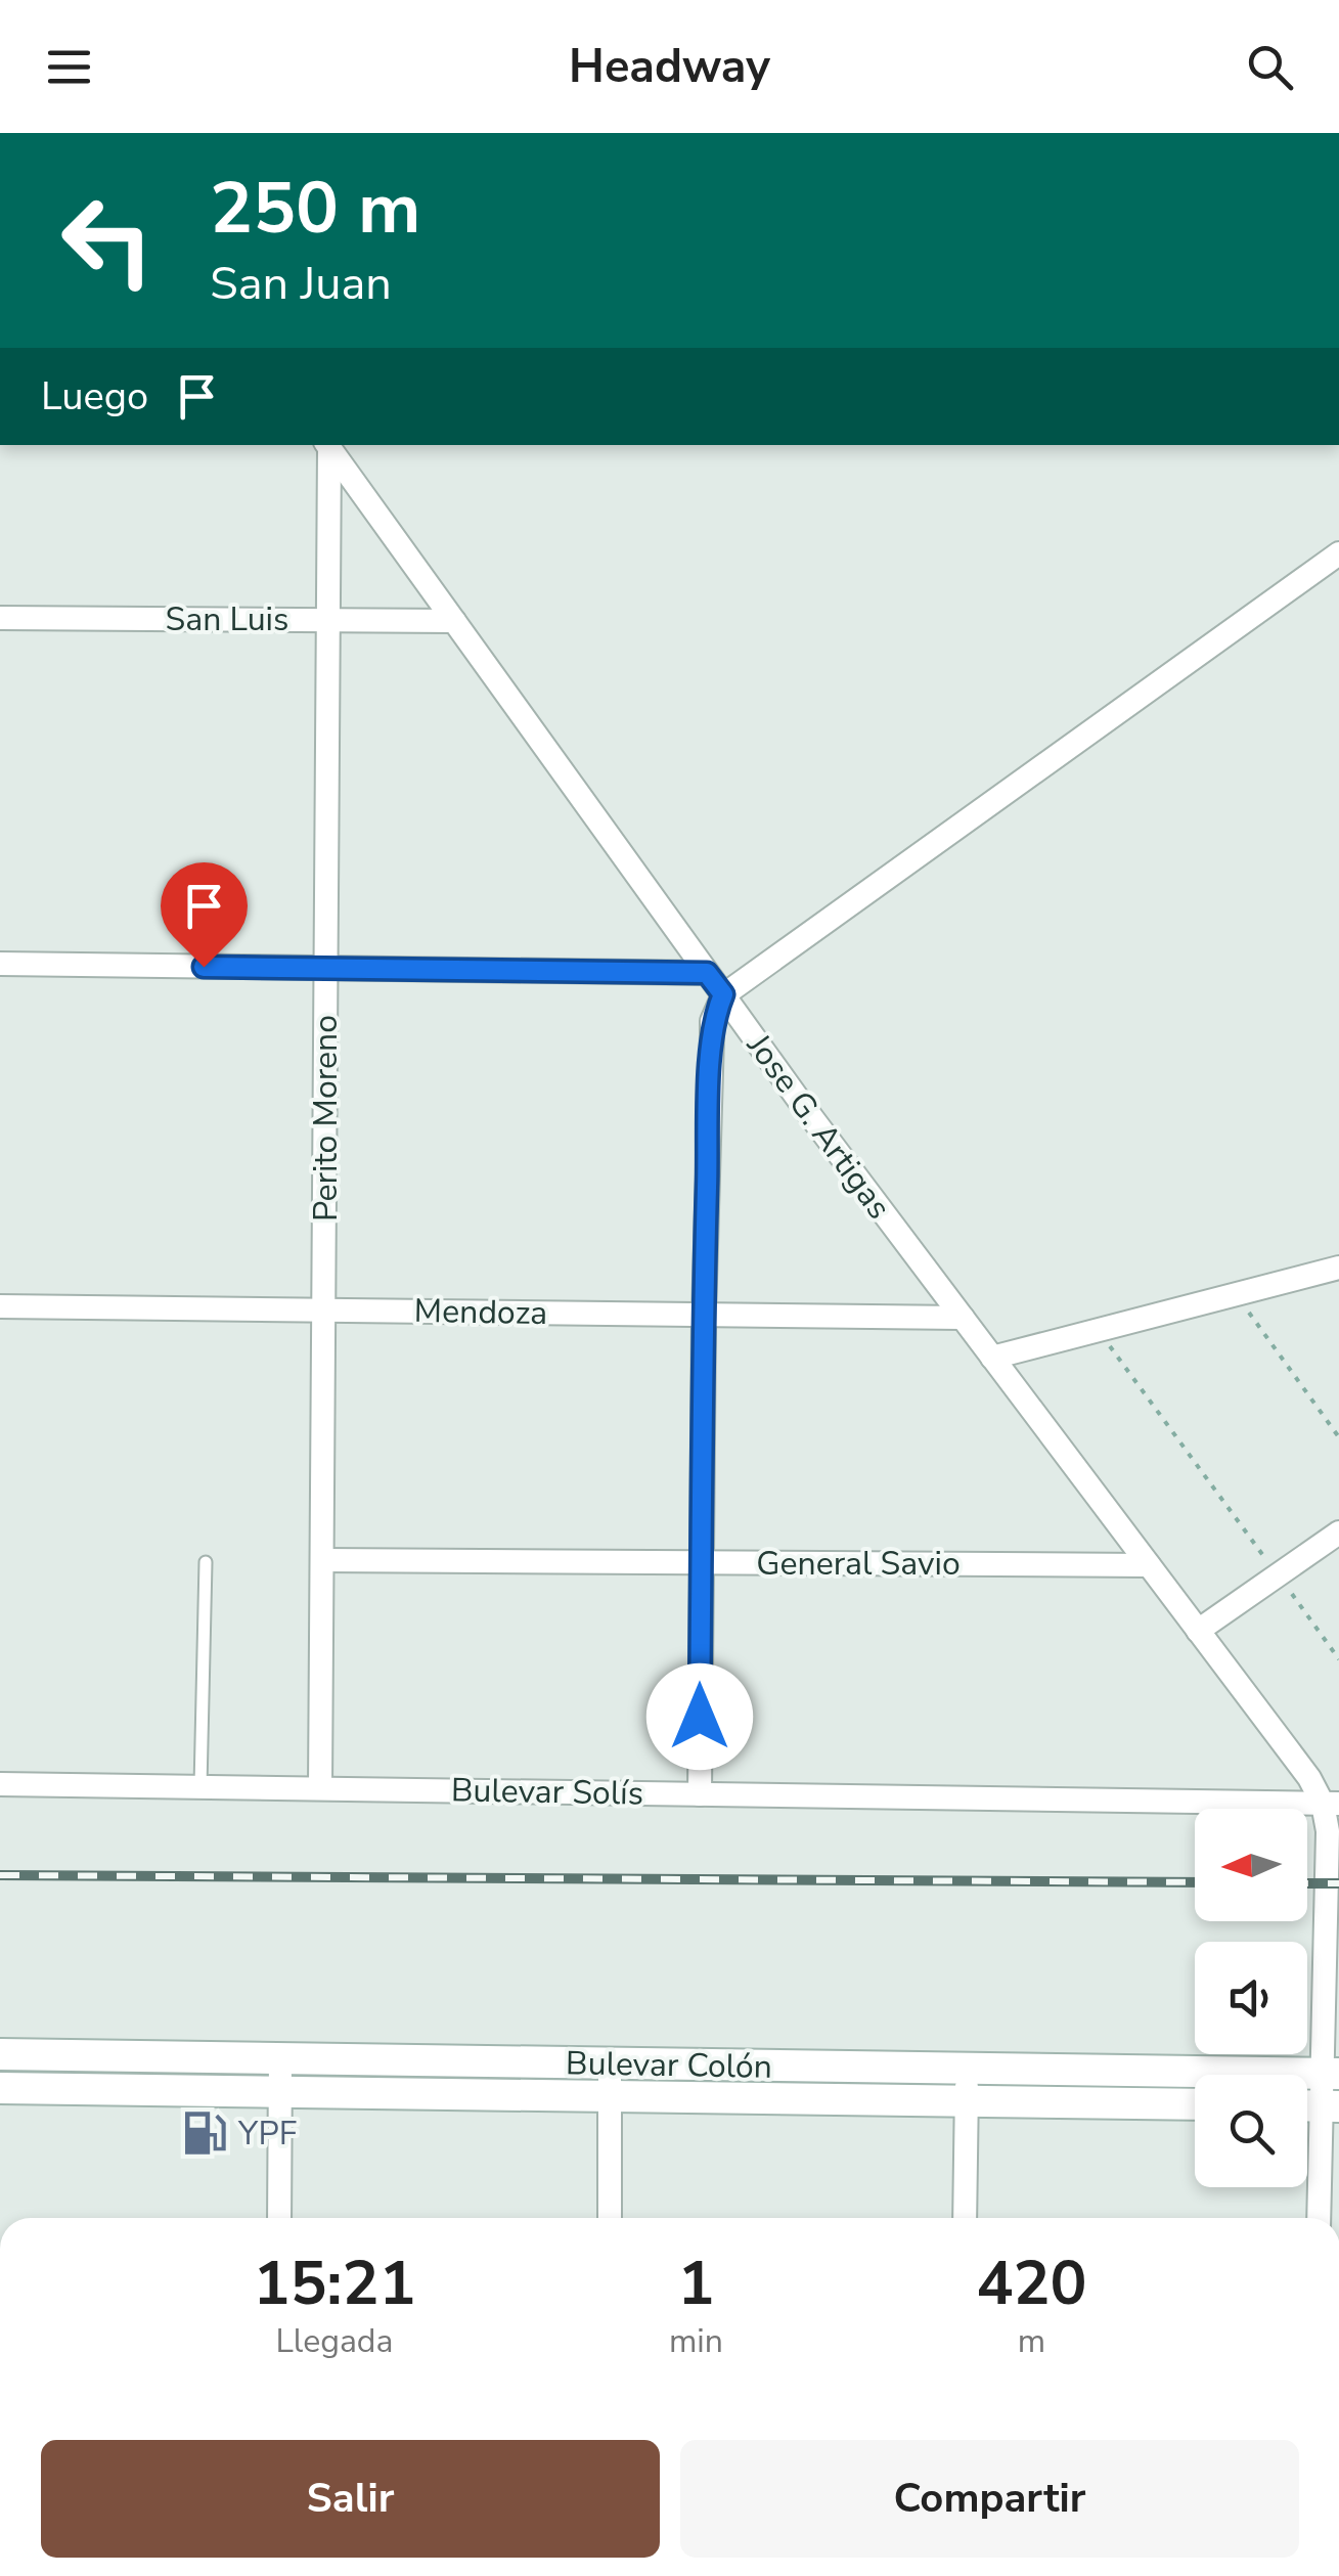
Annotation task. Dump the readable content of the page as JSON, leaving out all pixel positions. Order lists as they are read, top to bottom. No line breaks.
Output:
{"streets":{"main road":["Bulevar Colón"],"street":["San Luis","Perito Moreno","Jose G. Artigas","Mendoza","General Savio","Bulevar Solís"]},"crossings":[["San Luis","Perito Moreno"],["San Luis","Jose G. Artigas"],["Perito Moreno","Jose G. Artigas"],["Perito Moreno","Mendoza"],["Perito Moreno","General Savio"],["Perito Moreno","Bulevar Solís"],["Jose G. Artigas","Mendoza"],["Jose G. Artigas","General Savio"],["Jose G. Artigas","Bulevar Solís"]],"places":{"fuel station":["YPF"]},"north":"left","page":{"header":"Headway","turn":["250 m","San Juan"],"then":"Luego","eta":["15:21","Llegada","1","min","420","m"],"buttons":["Salir","Compartir"]}}
